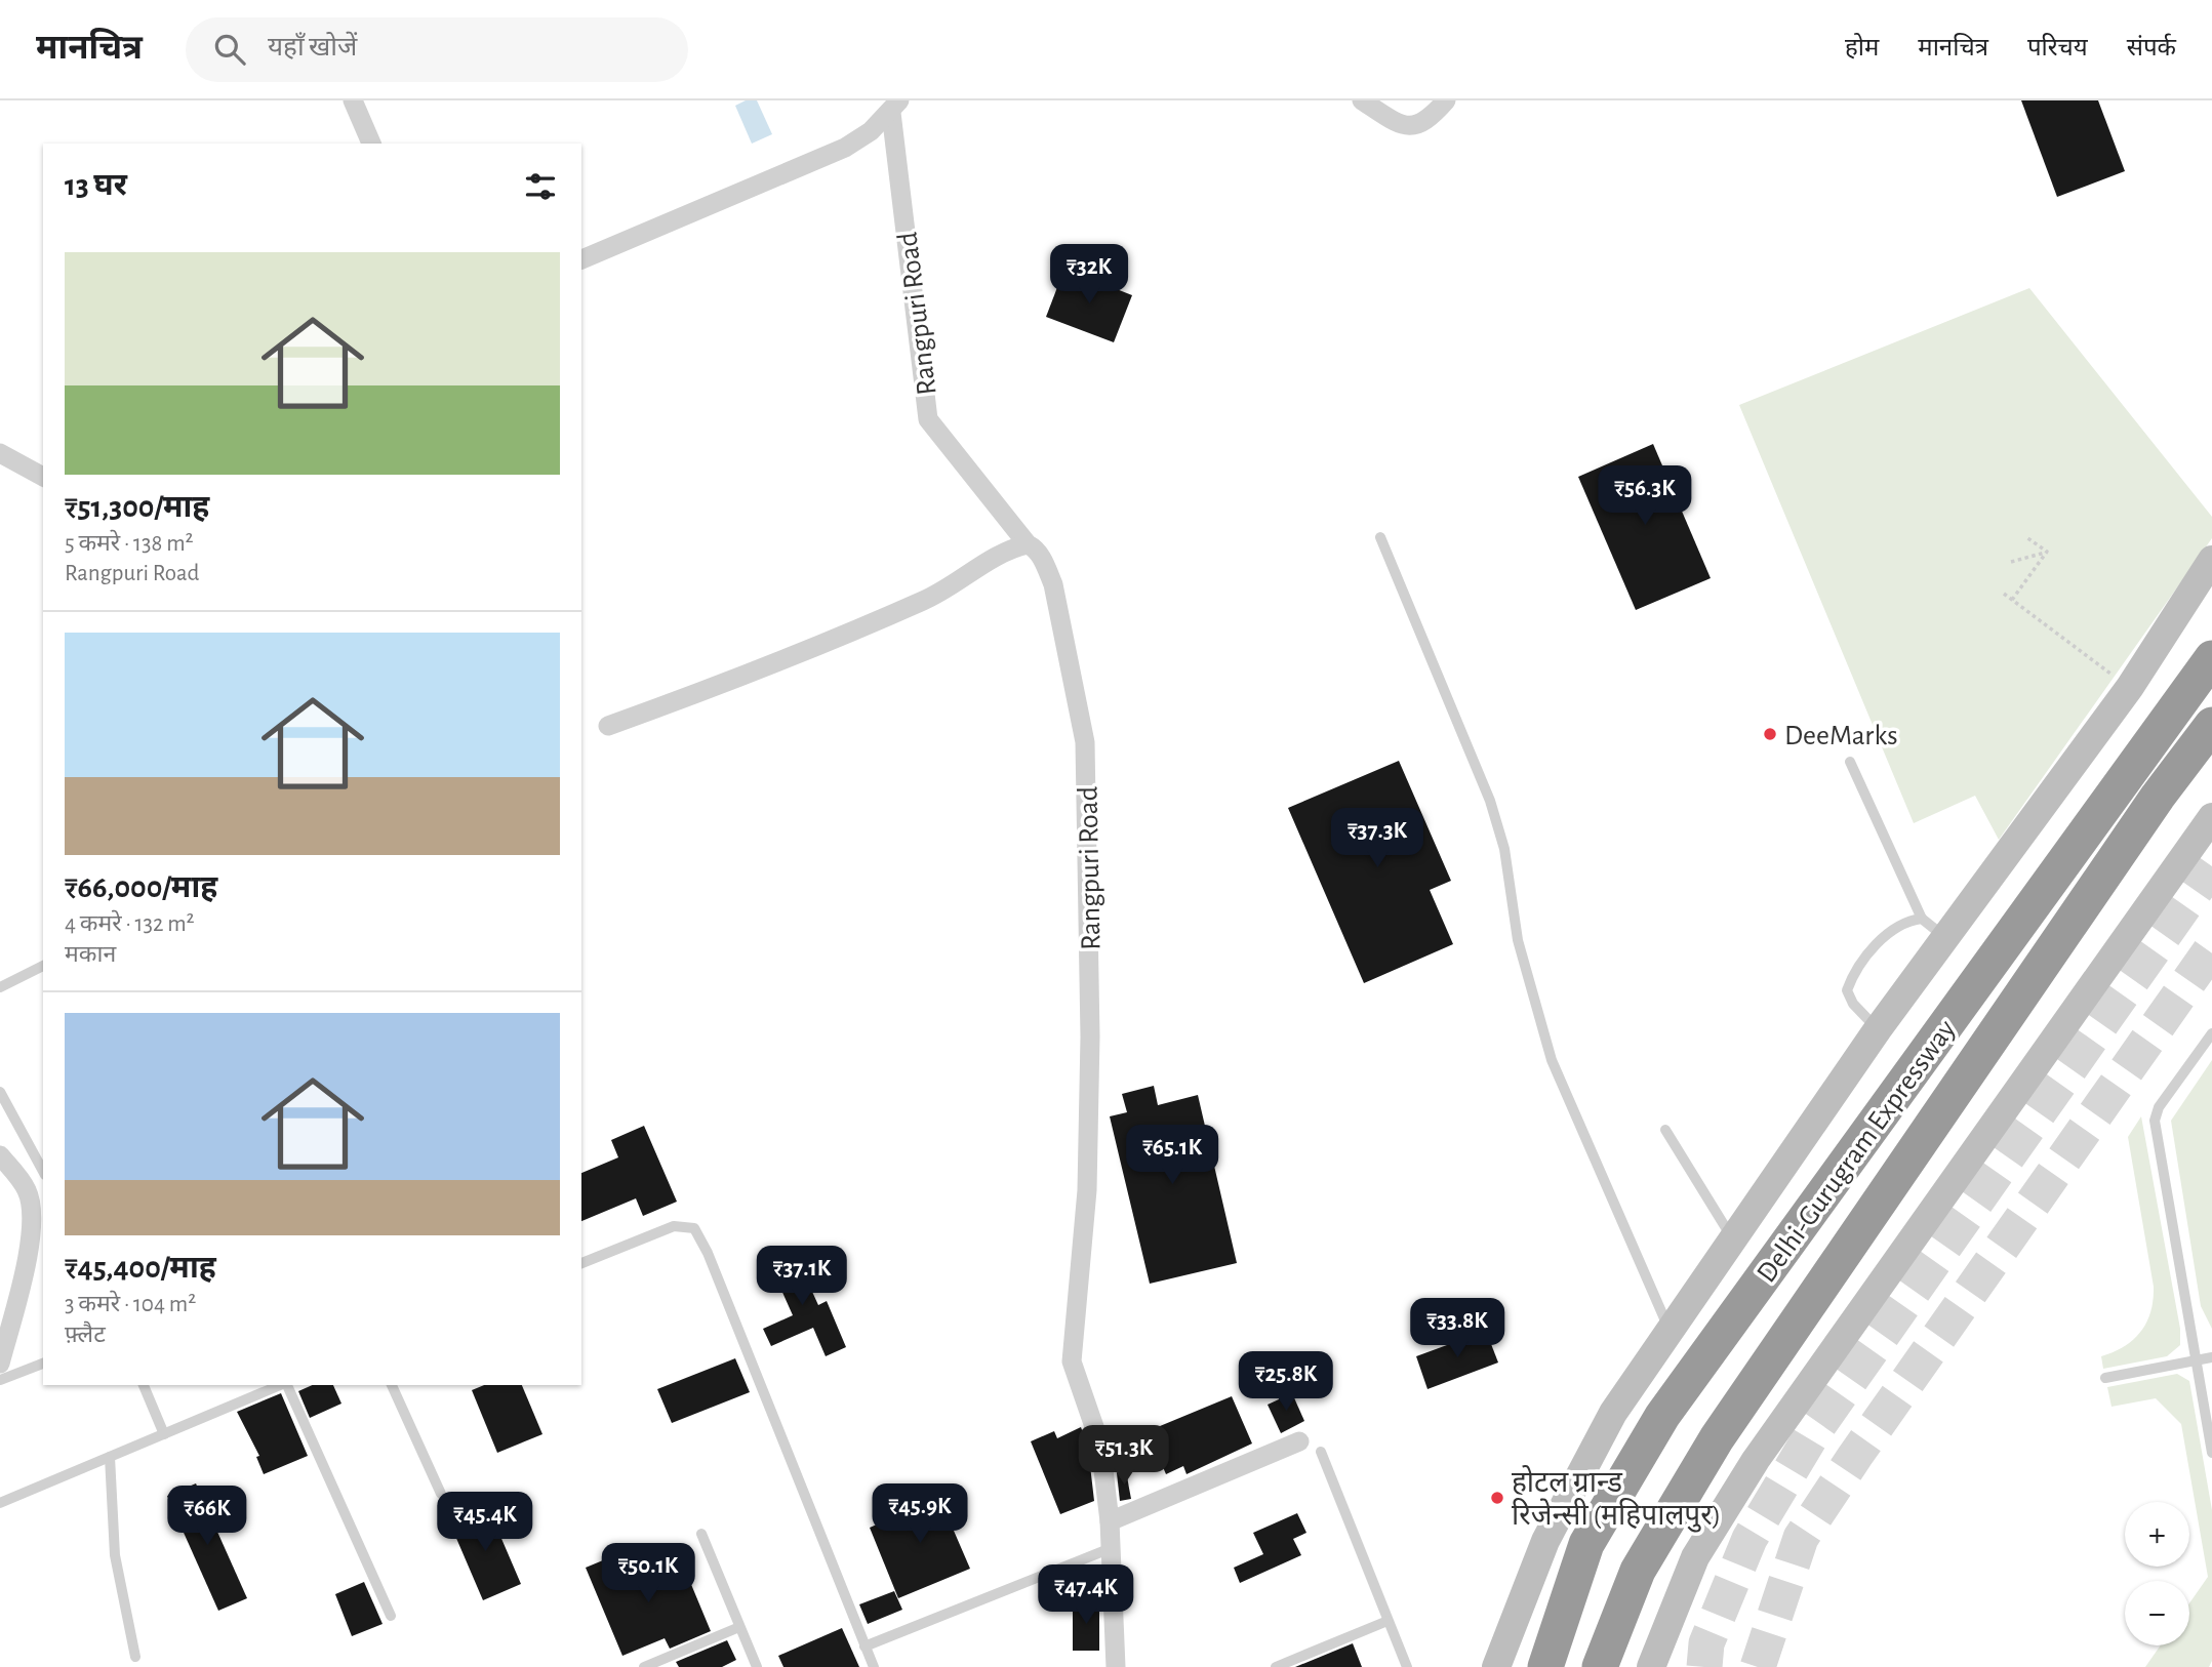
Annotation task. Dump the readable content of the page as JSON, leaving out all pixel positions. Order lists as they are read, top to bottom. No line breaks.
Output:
{"streets":{"highway":["Delhi-Gurugram Expressway"],"street":["Rangpuri Road"]},"places":["DeeMarks","होटल ग्रान्ड रिजेन्सी (महिपालपुर)"],"page":{"header":"मानचित्र","search":"यहाँ खोजें","nav":["होम","मानचित्र","परिचय","संपर्क"],"heading":"13 घर","list":[{"name":"₹51,300/माह","note":"5 कमरे · 138 m² · Rangpuri Road"},{"name":"₹66,000/माह","note":"4 कमरे · 132 m² · मकान"},{"name":"₹45,400/माह","note":"3 कमरे · 104 m² · फ़्लैट"}],"price":["₹32K","₹56.3K","₹37.3K","₹65.1K","₹37.1K","₹33.8K","₹25.8K","₹51.3K","₹45.9K","₹66K","₹45.4K","₹50.1K","₹47.4K"],"map_buttons":["+","−"]}}
